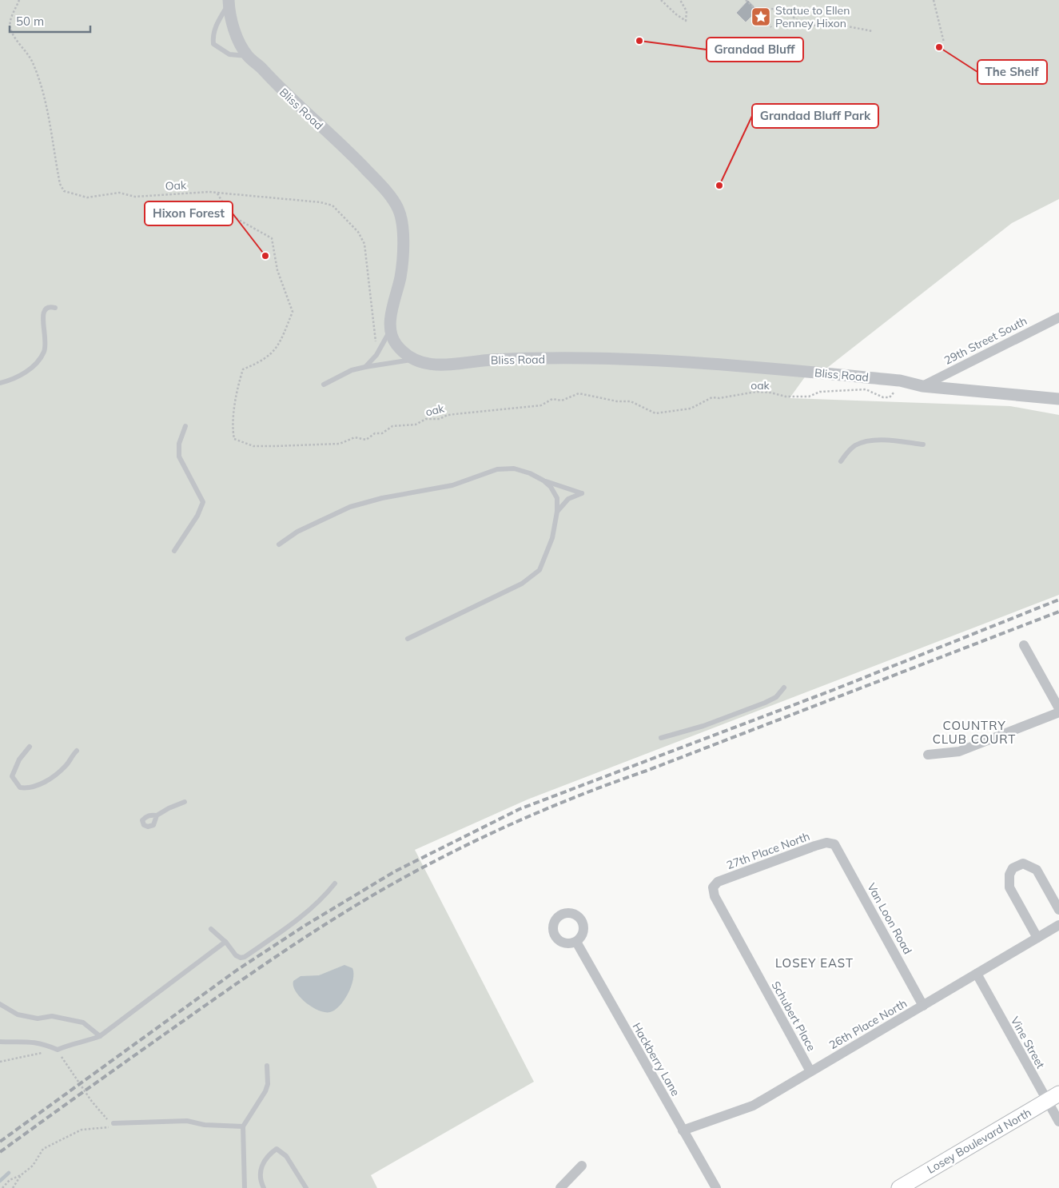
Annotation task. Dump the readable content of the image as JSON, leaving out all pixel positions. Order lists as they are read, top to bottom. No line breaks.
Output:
{"streets":{"main road":["Losey Boulevard North"],"street":["Bliss Road","29th Street South","27th Place North","Van Loon Road","Schubert Place","26th Place North","Vine Street","Hackberry Lane"],"path":["Oak","oak"]},"crossings":[["Bliss Road","29th Street South"],["Bliss Road","oak"],["Oak","oak"],["27th Place North","Van Loon Road"],["27th Place North","Schubert Place"],["Van Loon Road","26th Place North"],["Schubert Place","26th Place North"],["26th Place North","Vine Street"],["26th Place North","Hackberry Lane"],["Vine Street","Losey Boulevard North"]],"districts":["COUNTRY CLUB COURT","LOSEY EAST"],"places":{"place":["Statue to Ellen Penney Hixon"],"other":["Grandad Bluff","The Shelf","Grandad Bluff Park","Hixon Forest"]},"scale_bar":"50 m"}
